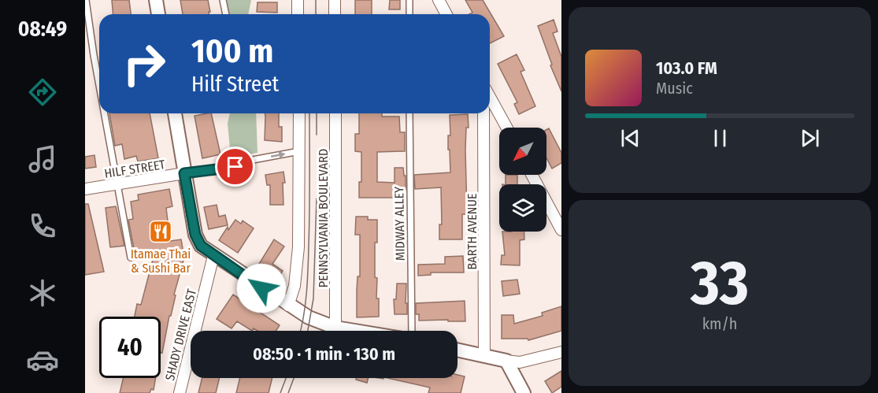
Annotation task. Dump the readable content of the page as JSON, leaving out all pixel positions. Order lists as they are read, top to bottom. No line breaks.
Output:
{"streets":{"street":["HILF STREET","PENNSYLVANIA BOULEVARD","BARTH AVENUE","SHADY DRIVE EAST"],"lane":["MIDWAY ALLEY"]},"crossings":[["HILF STREET","PENNSYLVANIA BOULEVARD"]],"one_way":["HILF STREET"],"places":{"restaurant":["Itamae Thai & Sushi Bar"]},"north":"bottom left","page":{"tabs":"08:49","turn":["100 m","Hilf Street"],"song":["103.0 FM","Music"],"tile":["33","km/h"],"limit":"40","trip":"08:50 · 1 min · 130 m"}}
